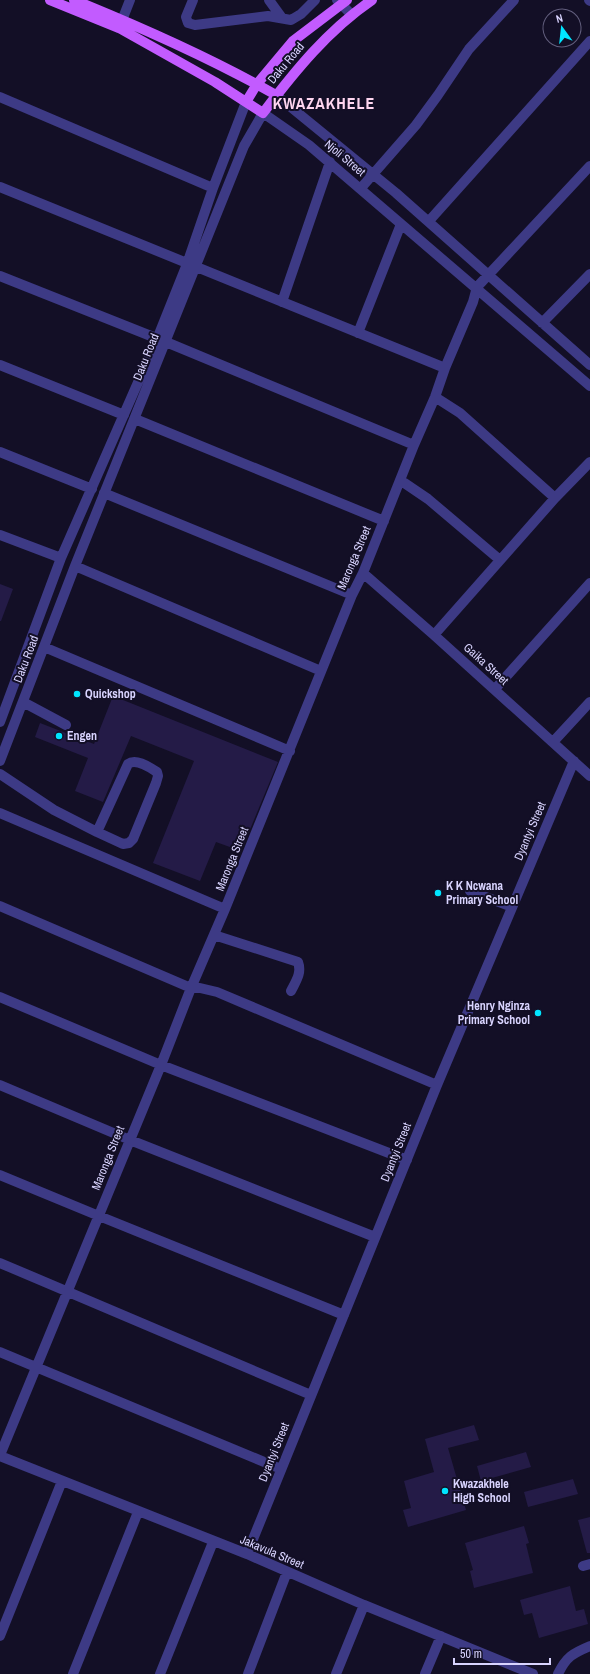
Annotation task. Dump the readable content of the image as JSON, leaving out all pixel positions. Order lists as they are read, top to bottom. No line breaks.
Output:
{"streets":{"main road":["Daku Road","Njoli Street"],"street":["Maronga Street","Gaika Street","Dyantyi Street","Jakavula Street"]},"crossings":[["Daku Road","Njoli Street"],["Njoli Street","Maronga Street"],["Maronga Street","Gaika Street"],["Maronga Street","Jakavula Street"],["Gaika Street","Dyantyi Street"],["Dyantyi Street","Jakavula Street"]],"districts":["KWAZAKHELE"],"places":["Quickshop","Engen","K K Ncwana Primary School","Henry Nginza Primary School","Kwazakhele High School"],"scale_bar":"50 m","north":"top"}
